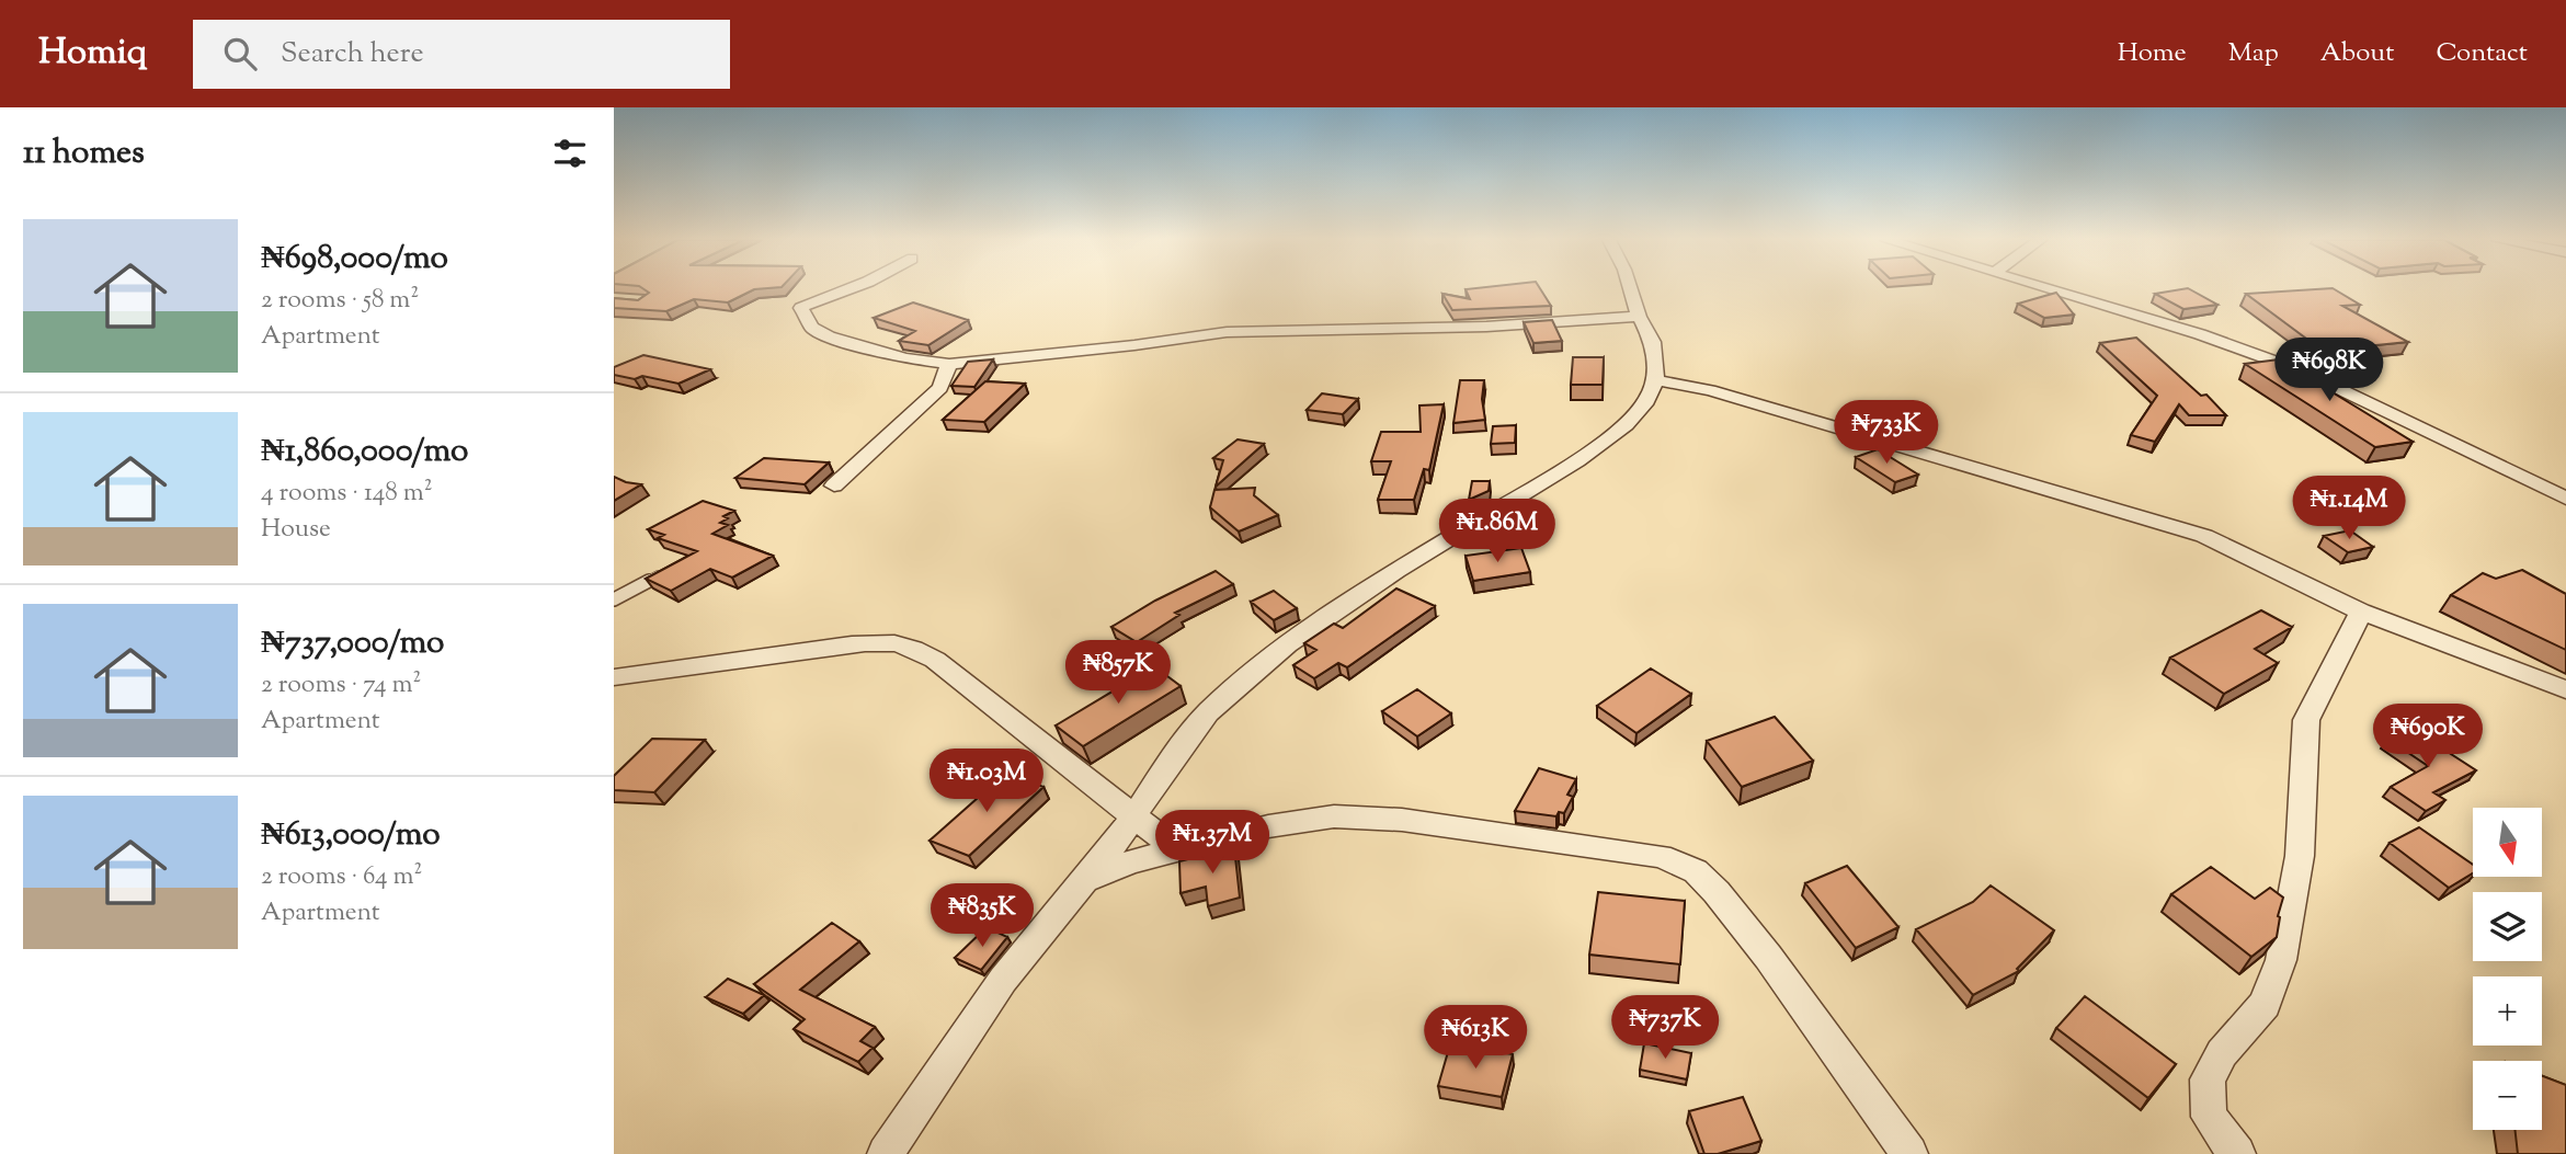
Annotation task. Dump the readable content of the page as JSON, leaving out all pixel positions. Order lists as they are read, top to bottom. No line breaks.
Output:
{"north":"bottom","page":{"header":"Homiq","search":"Search here","nav":["Home","Map","About","Contact"],"heading":"11 homes","list":[{"name":"₦698,000/mo","note":"2 rooms · 58 m² · Apartment"},{"name":"₦1,860,000/mo","note":"4 rooms · 148 m² · House"},{"name":"₦737,000/mo","note":"2 rooms · 74 m² · Apartment"},{"name":"₦613,000/mo","note":"2 rooms · 64 m² · Apartment"}],"price":["₦698K","₦733K","₦1.14M","₦1.86M","₦857K","₦690K","₦1.03M","₦1.37M","₦835K","₦737K","₦613K"],"map_buttons":["+","−"]}}
